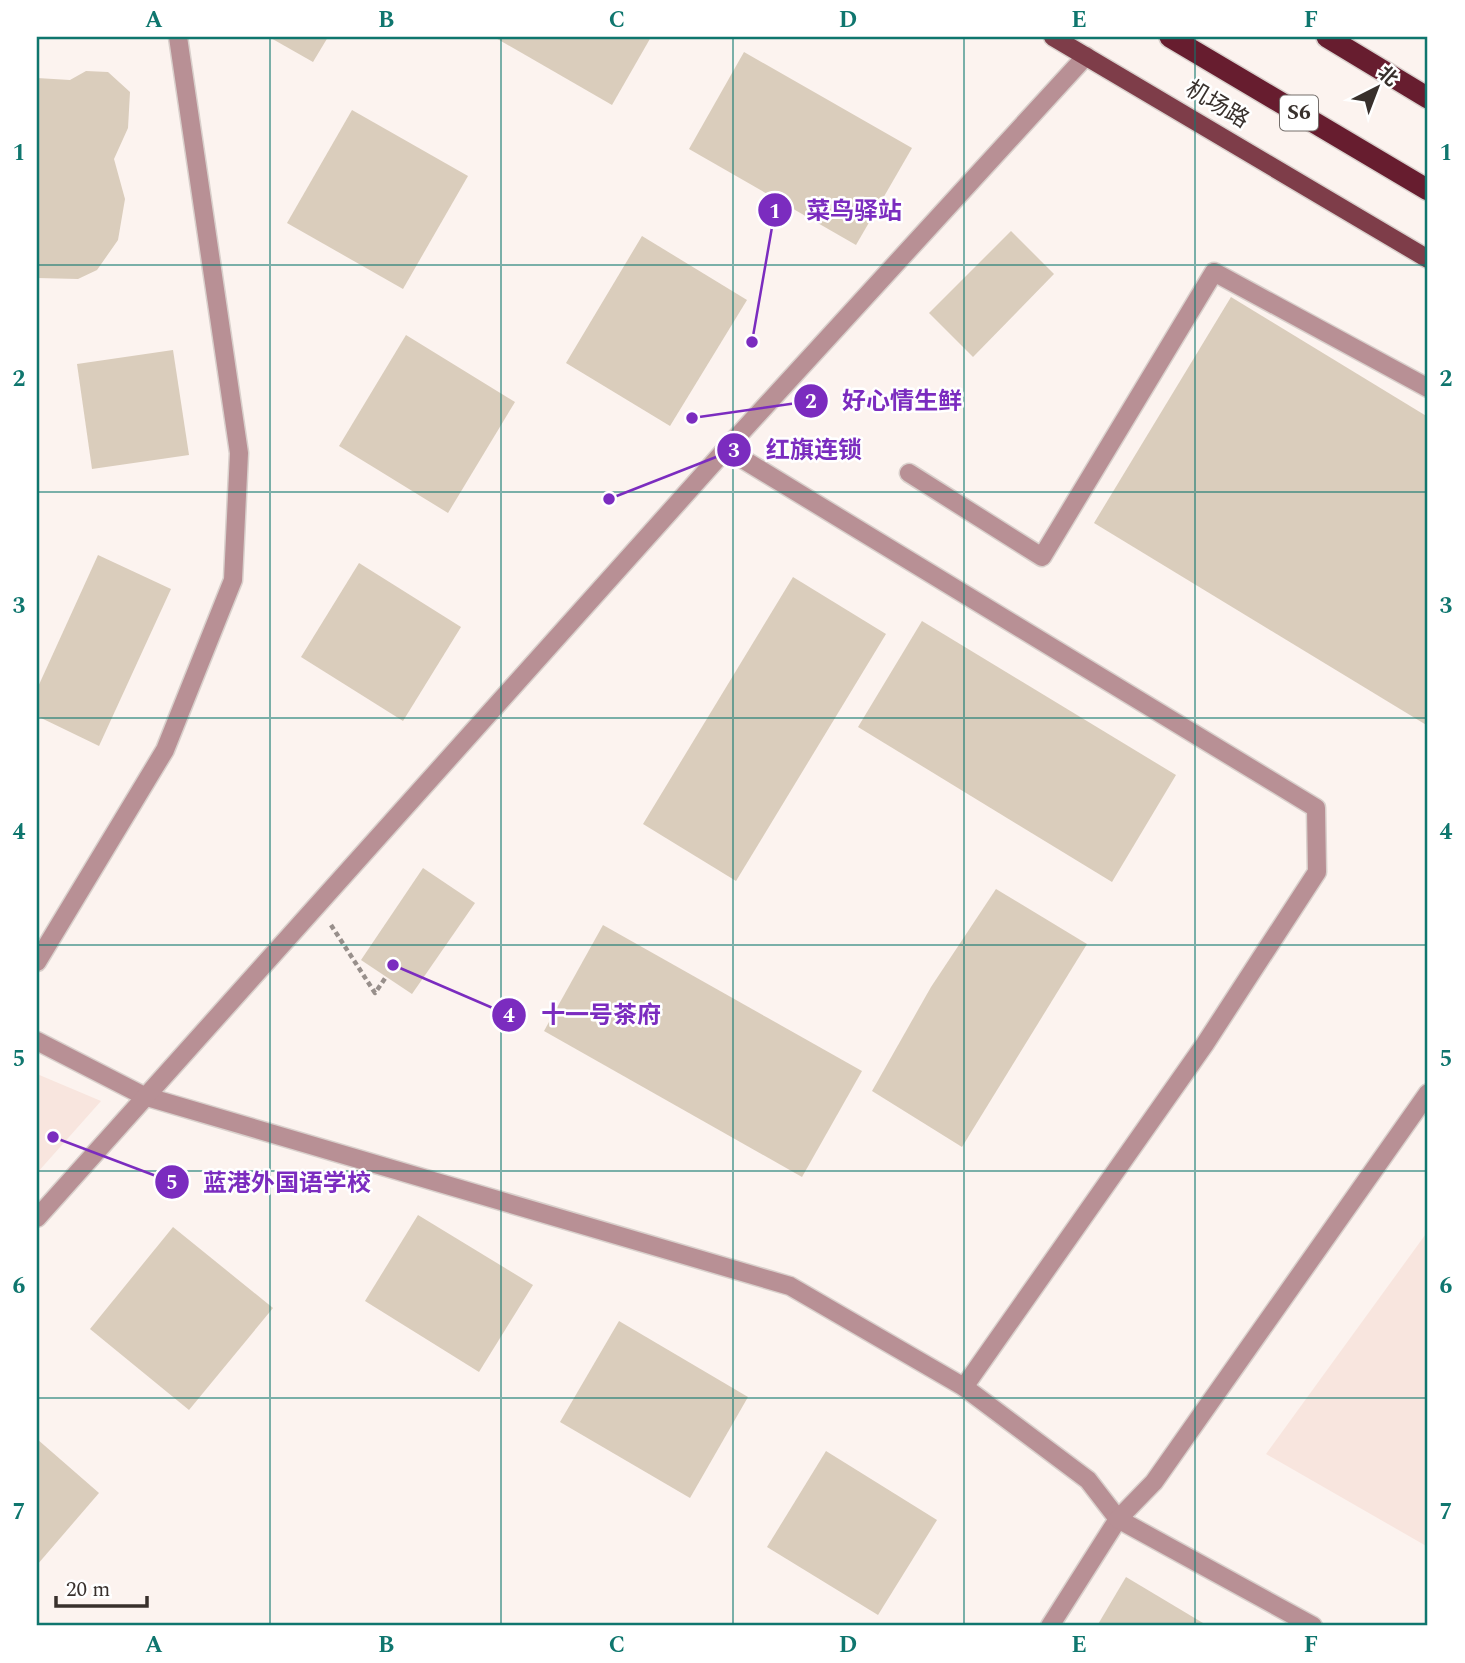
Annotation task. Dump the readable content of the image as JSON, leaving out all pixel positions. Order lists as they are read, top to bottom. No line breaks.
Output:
{"streets":{"highway":["S6"],"main road":["机场路"]},"places":["菜鸟驿站","好心情生鲜","红旗连锁","十一号茶府","蓝港外国语学校"],"scale_bar":"20 m","north":"top right","grid":{"columns":["A","B","C","D","E","F"],"rows":["1","2","3","4","5","6","7"]}}
